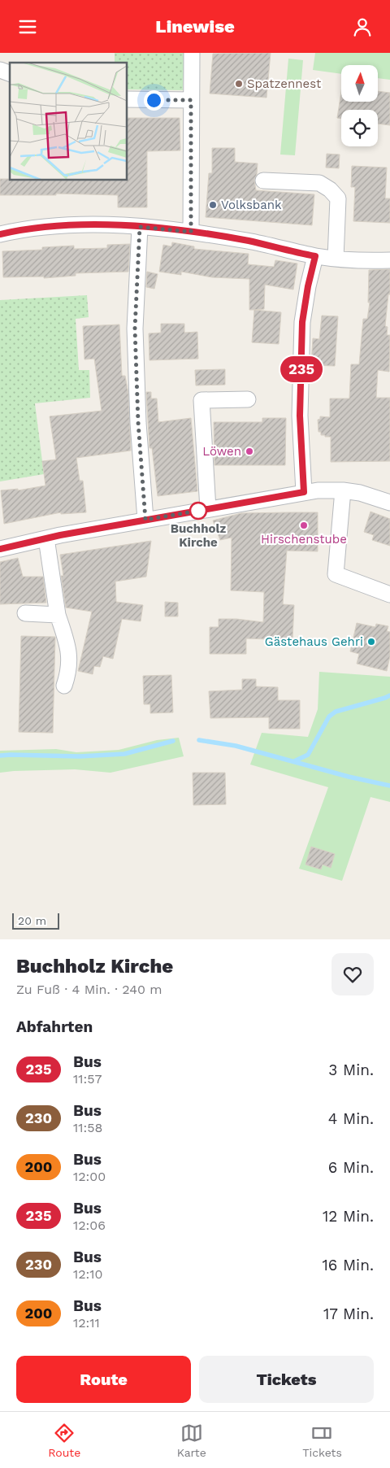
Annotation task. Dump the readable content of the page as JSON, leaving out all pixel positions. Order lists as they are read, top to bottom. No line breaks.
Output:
{"places":["Spatzennest","Volksbank","Löwen","Buchholz Kirche","Hirschenstube","Gästehaus Gehri"],"lines":["bus line 235"],"scale_bar":"20 m","north":"top","page":{"header":"Linewise","on_map":"235","scale":"20 m","heading":[["Buchholz Kirche","Zu Fuß · 4 Min. · 240 m"],"Abfahrten"],"list":[{"mark":"235","name":"Bus","note":"11:57","value":"3 Min."},{"mark":"230","name":"Bus","note":"11:58","value":"4 Min."},{"mark":"200","name":"Bus","note":"12:00","value":"6 Min."},{"mark":"235","name":"Bus","note":"12:06","value":"12 Min."},{"mark":"230","name":"Bus","note":"12:10","value":"16 Min."},{"mark":"200","name":"Bus","note":"12:11","value":"17 Min."}],"buttons":["Route","Tickets"],"tabs":["Route","Karte","Tickets"]}}
